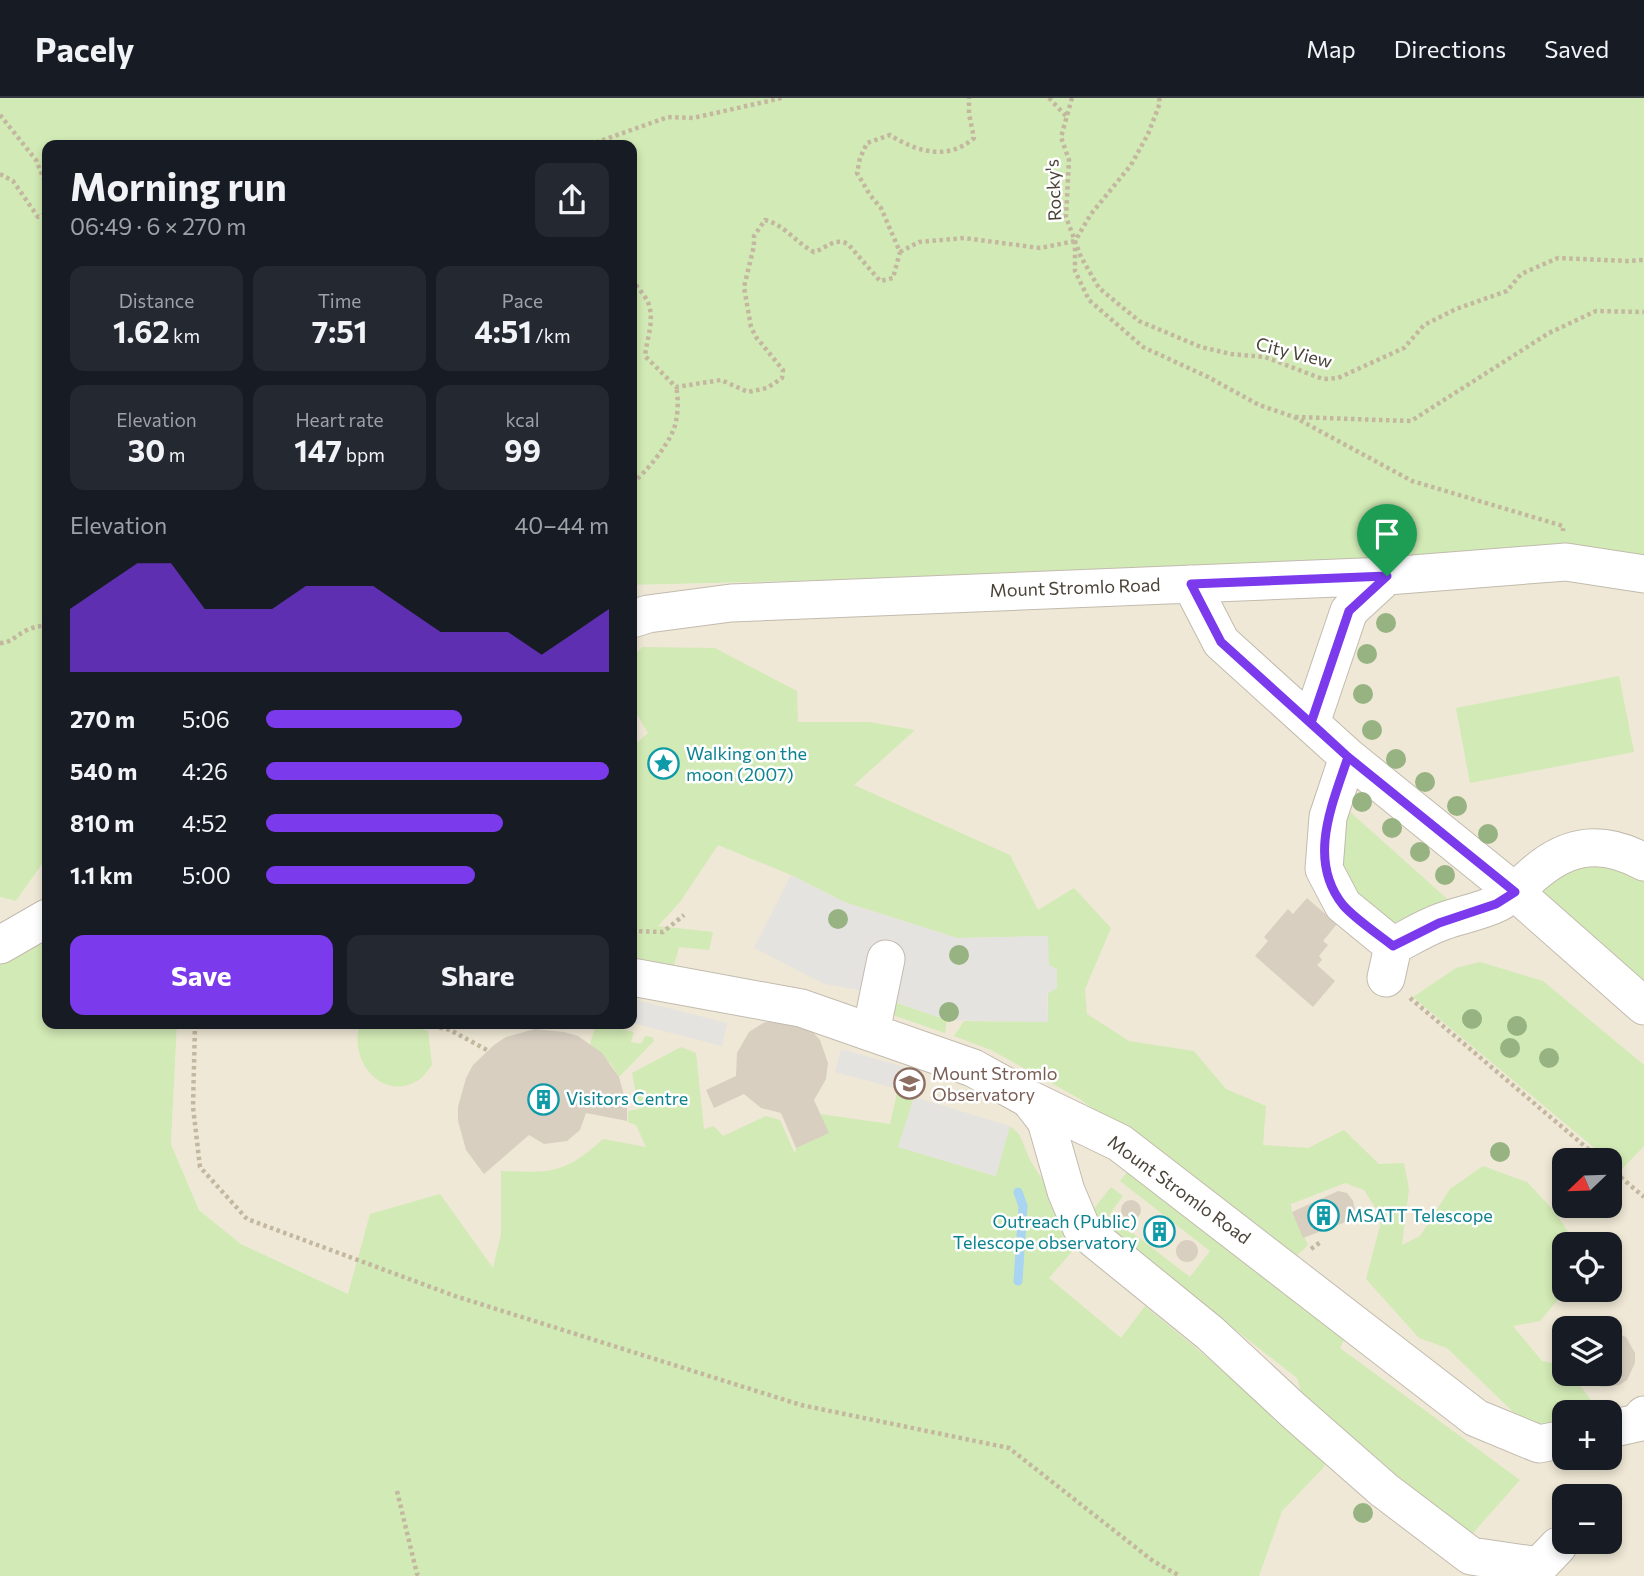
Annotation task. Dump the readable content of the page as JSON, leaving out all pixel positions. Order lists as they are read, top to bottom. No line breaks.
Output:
{"streets":{"street":["Mount Stromlo Road"],"path":["Rocky's","City View"]},"crossings":[["Rocky's","City View"]],"places":{"place":["Walking on the moon (2007)"],"school or university":["Mount Stromlo Observatory"],"building":["Visitors Centre","MSATT Telescope","Outreach (Public) Telescope observatory"]},"north":"bottom left","page":{"header":"Pacely","nav":["Map","Directions","Saved"],"heading":["Morning run","06:49 · 6 × 270 m"],"stats":[["Distance","1.62 km"],["Time","7:51"],["Pace","4:51 /km"],["Elevation","30 m"],["Heart rate","147 bpm"],["kcal","99"]],"chart":["Elevation","40–44 m"],"list":[{"name":"270 m","note":"5:06"},{"name":"540 m","note":"4:26"},{"name":"810 m","note":"4:52"},{"name":"1.1 km","note":"5:00"}],"buttons":["Save","Share"],"map_buttons":["+","−"]}}
